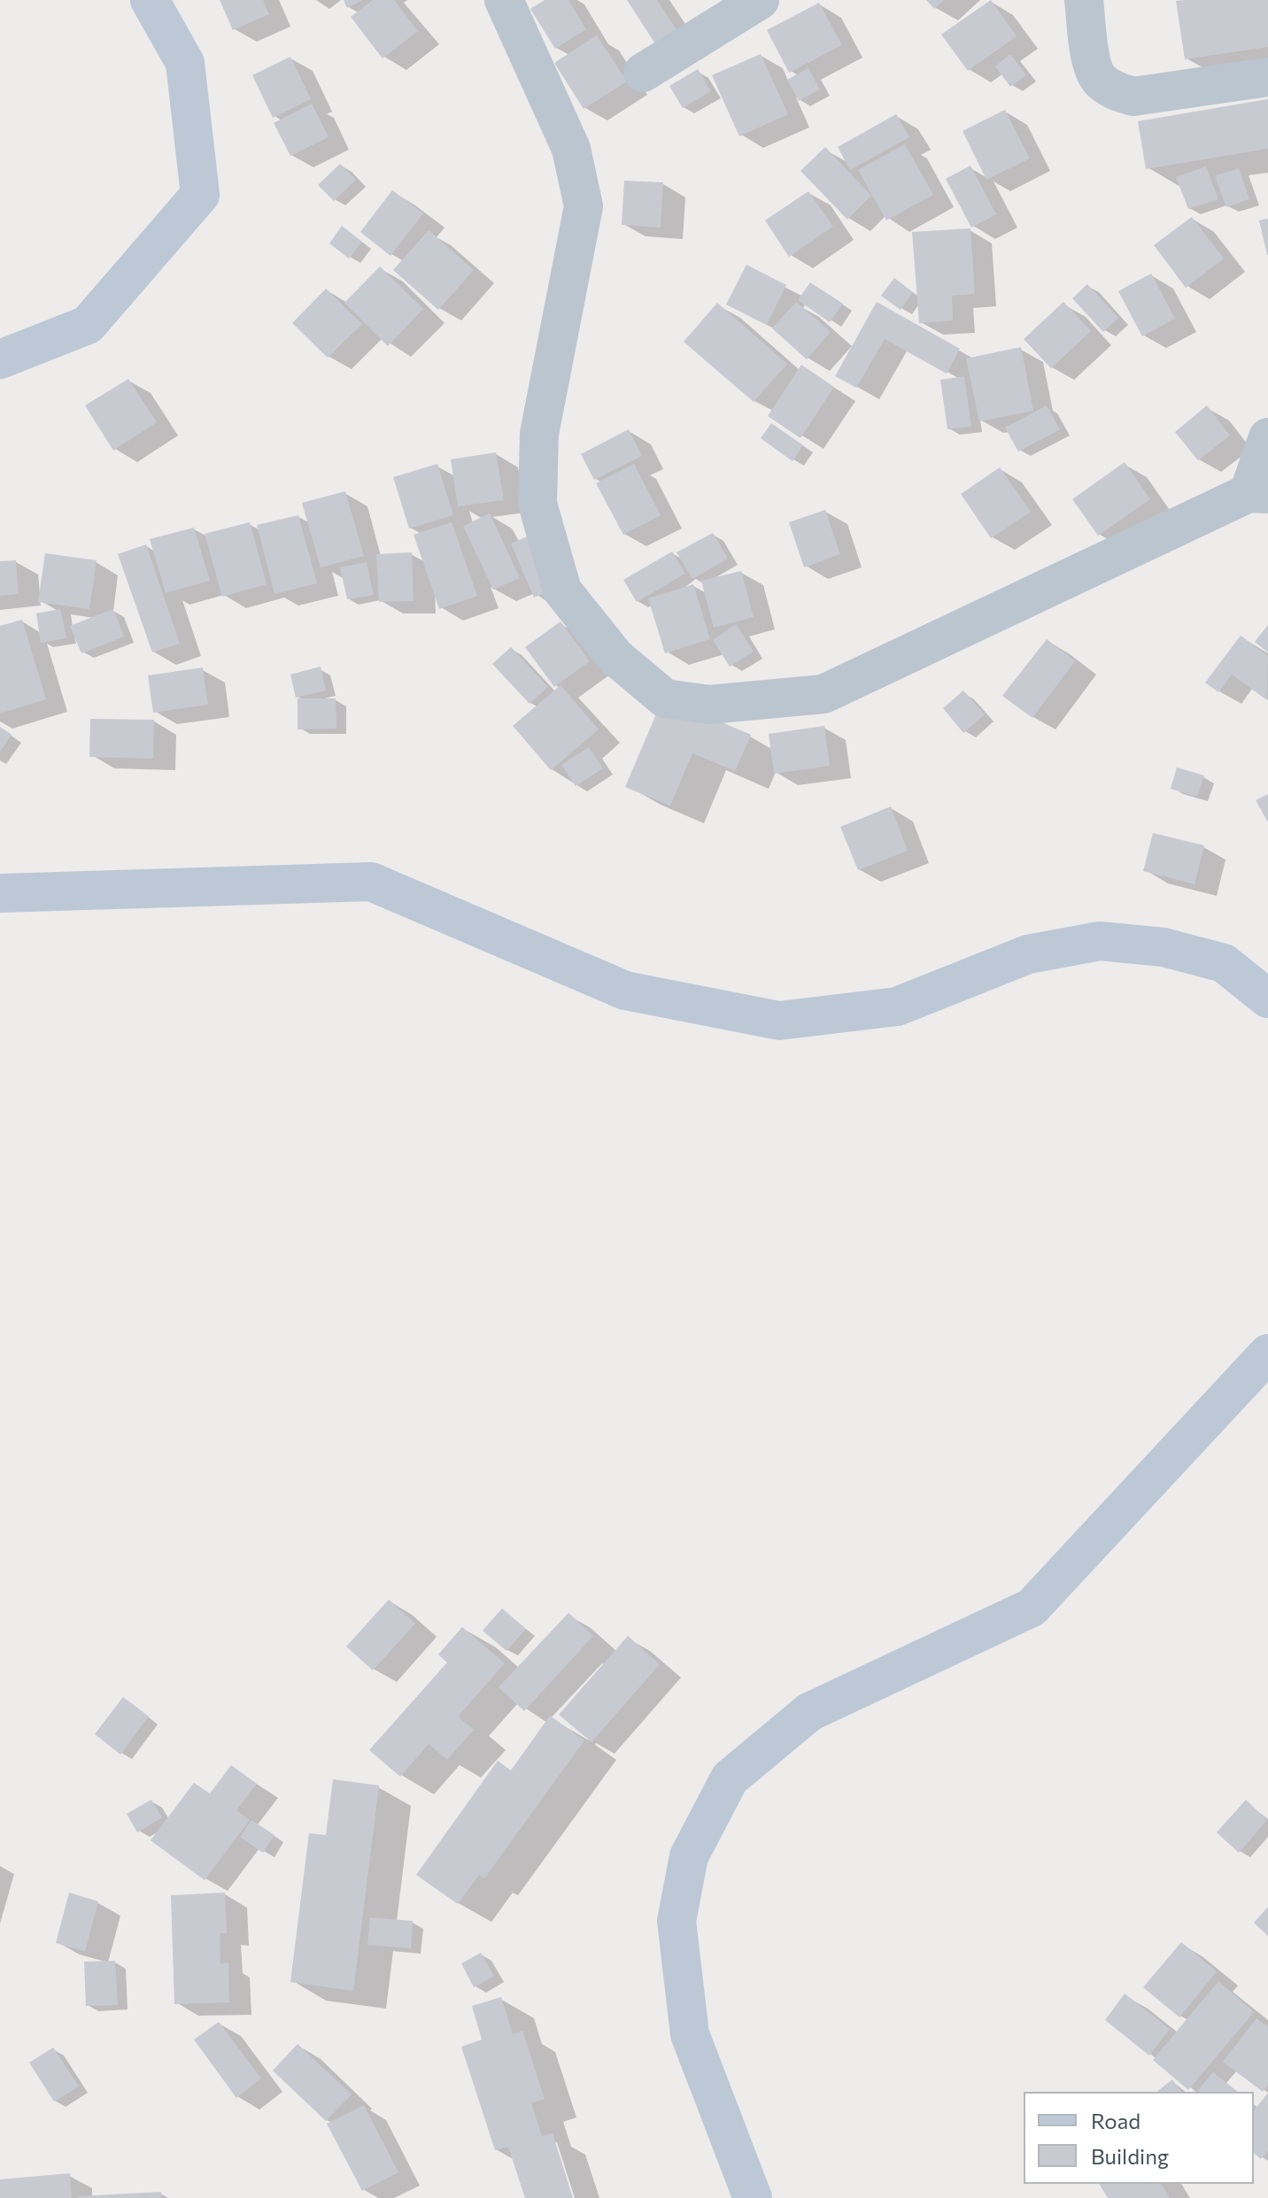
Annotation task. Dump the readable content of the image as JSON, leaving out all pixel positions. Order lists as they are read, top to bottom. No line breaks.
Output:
{"legend":["Road","Building"]}
